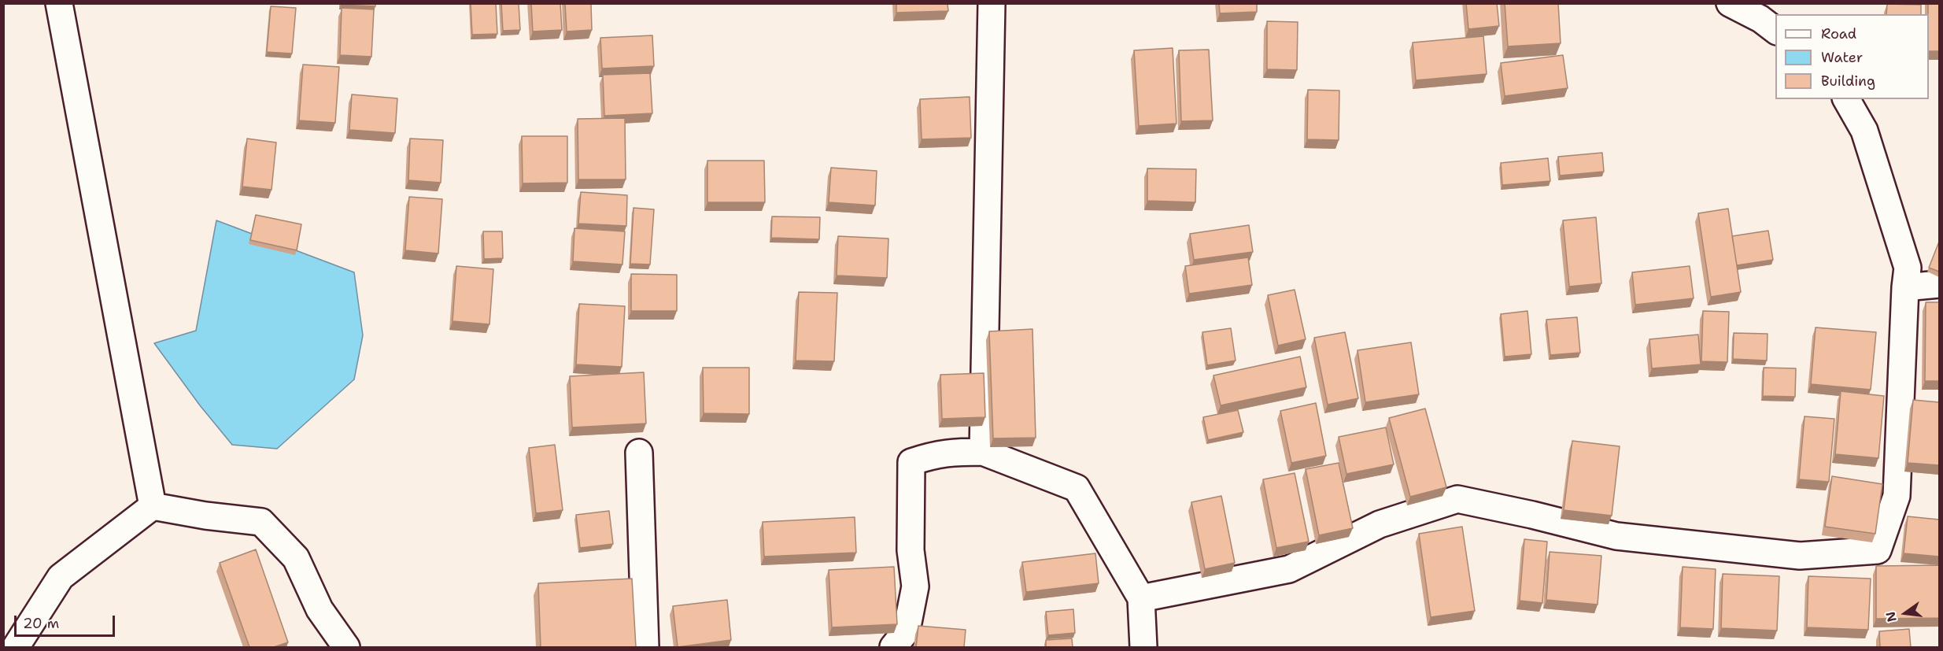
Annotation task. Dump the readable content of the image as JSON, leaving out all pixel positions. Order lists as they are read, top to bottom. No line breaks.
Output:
{"legend":["Road","Water","Building"],"scale_bar":"20 m","north":"left"}
